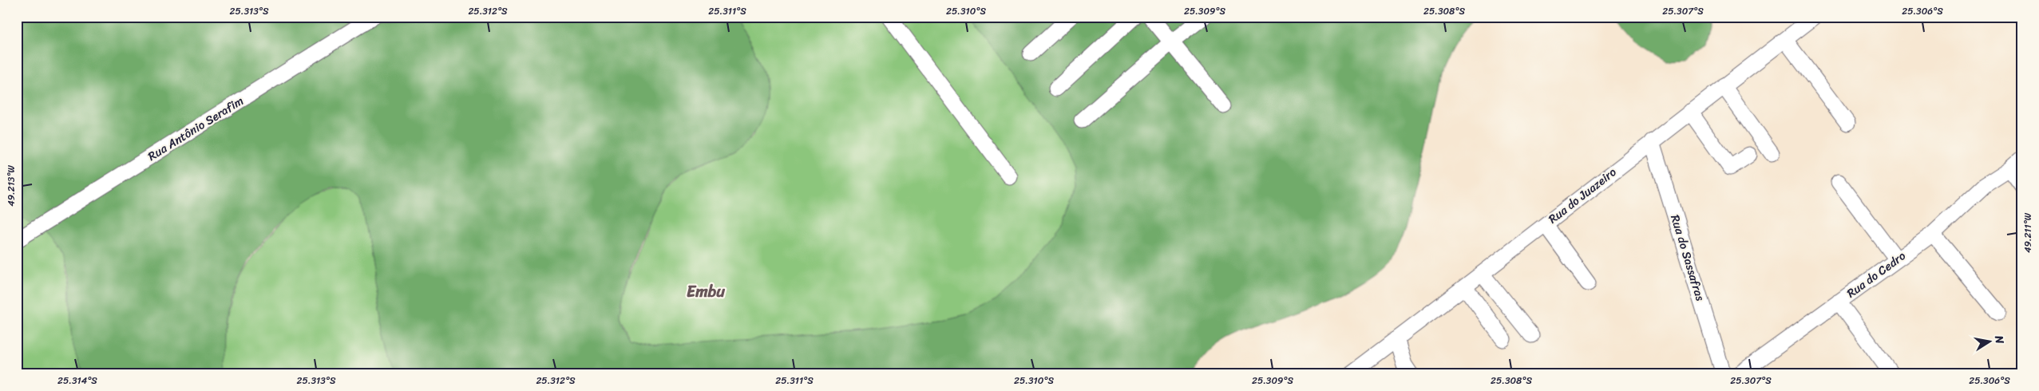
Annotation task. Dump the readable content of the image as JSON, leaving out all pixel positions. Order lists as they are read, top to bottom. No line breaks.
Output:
{"streets":{"street":["Rua Antônio Serafim","Rua do Juazeiro","Rua do Sassafras","Rua do Cedro"]},"crossings":[["Rua do Juazeiro","Rua do Sassafras"]],"districts":["Embu"],"north":"right","coordinates":["25.313°S","25.312°S","25.311°S","25.310°S","25.309°S","25.308°S","25.307°S","25.306°S","49.213°W","49.211°W","25.314°S"]}
